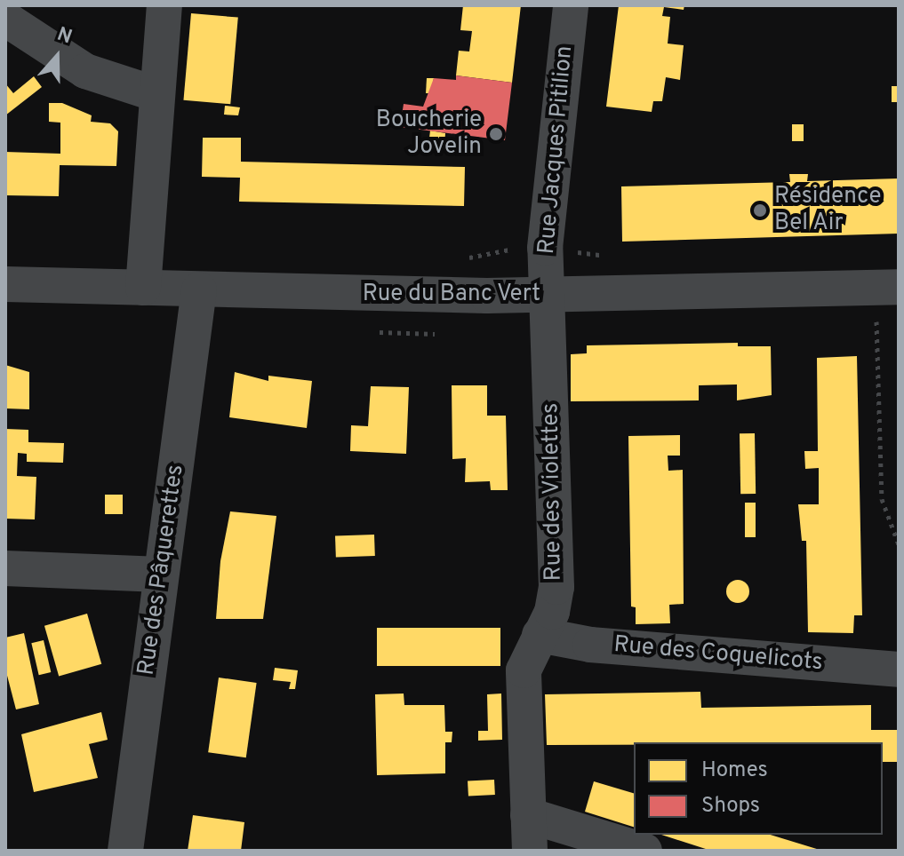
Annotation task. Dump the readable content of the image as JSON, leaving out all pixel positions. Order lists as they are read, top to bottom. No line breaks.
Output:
{"streets":{"street":["Rue Jacques Pitilion","Rue du Banc Vert","Rue des Violettes","Rue des Pâquerettes","Rue des Coquelicots"]},"crossings":[["Rue Jacques Pitilion","Rue du Banc Vert"],["Rue Jacques Pitilion","Rue des Violettes"],["Rue du Banc Vert","Rue des Violettes"],["Rue du Banc Vert","Rue des Pâquerettes"],["Rue des Violettes","Rue des Coquelicots"]],"places":["Boucherie Jovelin","Résidence Bel Air"],"legend":["Homes","Shops"],"north":"top"}
